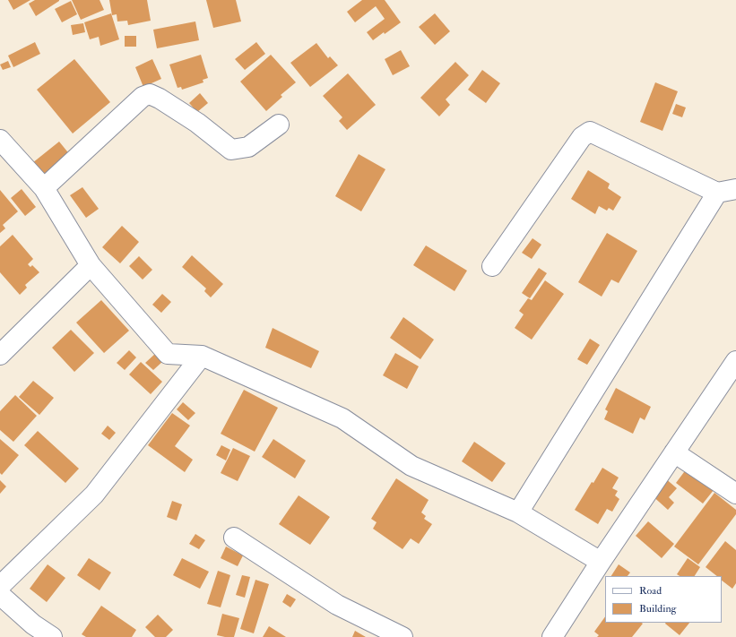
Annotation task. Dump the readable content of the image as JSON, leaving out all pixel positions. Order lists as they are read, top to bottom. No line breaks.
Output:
{"legend":["Road","Building"]}
